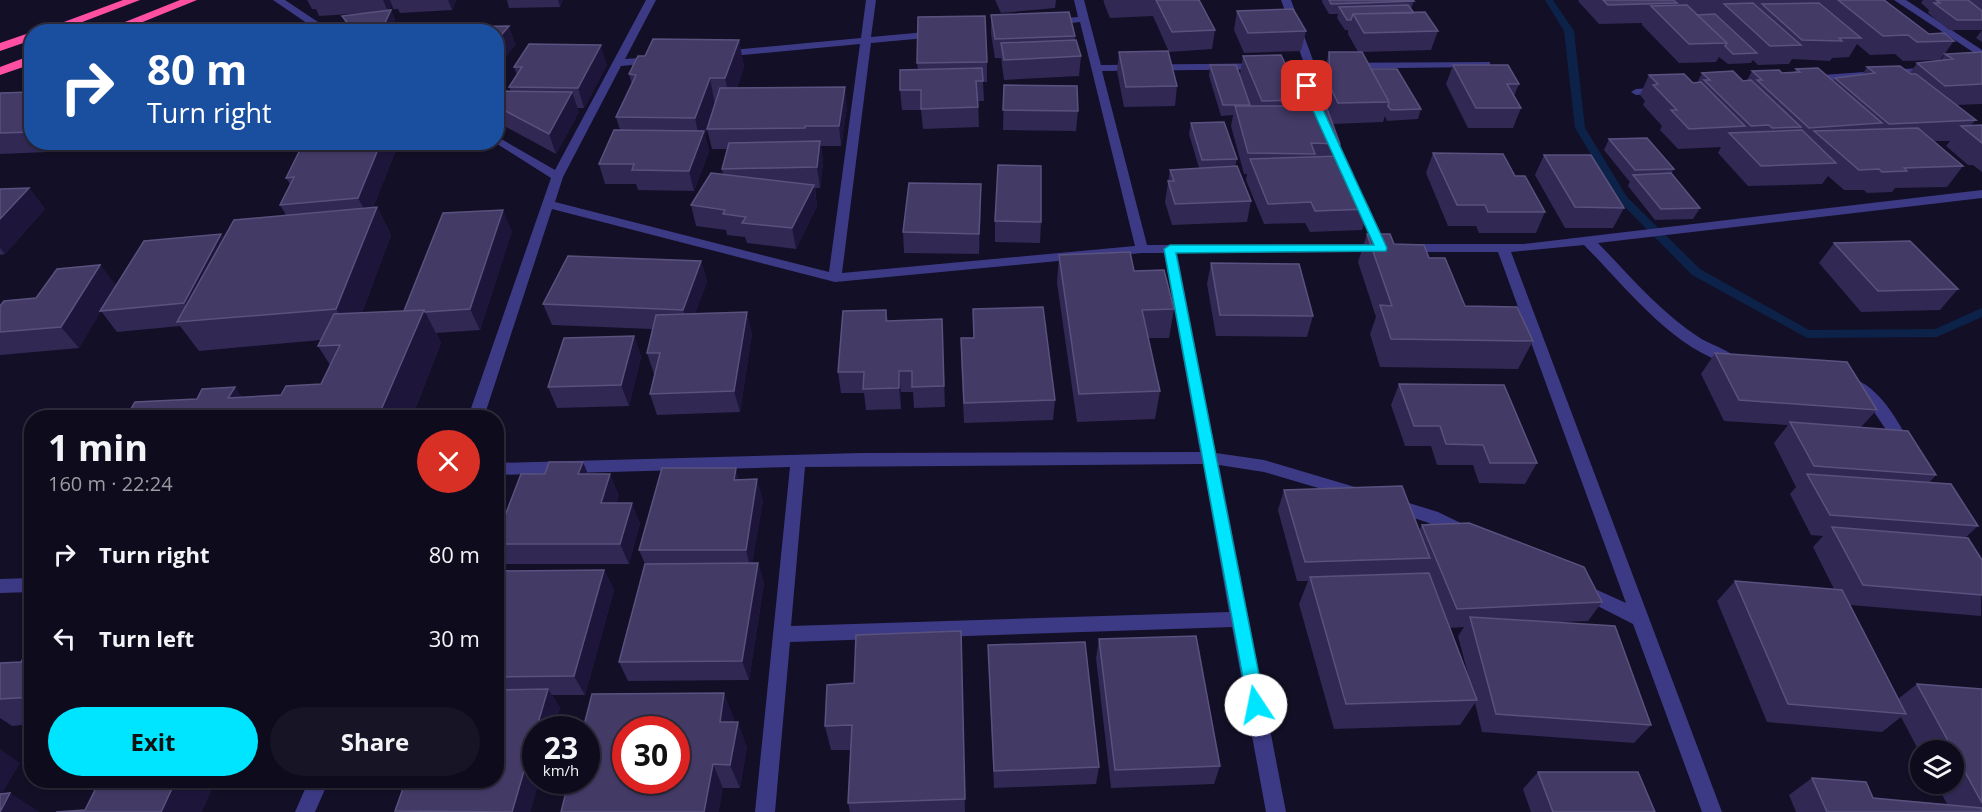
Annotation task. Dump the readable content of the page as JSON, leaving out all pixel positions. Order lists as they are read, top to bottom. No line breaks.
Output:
{"page":{"turn":["80 m","Turn right"],"heading":["1 min","160 m · 22:24"],"list":[{"name":"Turn right","value":"80 m"},{"name":"Turn left","value":"30 m"}],"buttons":["Exit","Share"],"speed":"23 km/h","limit":"30"}}
